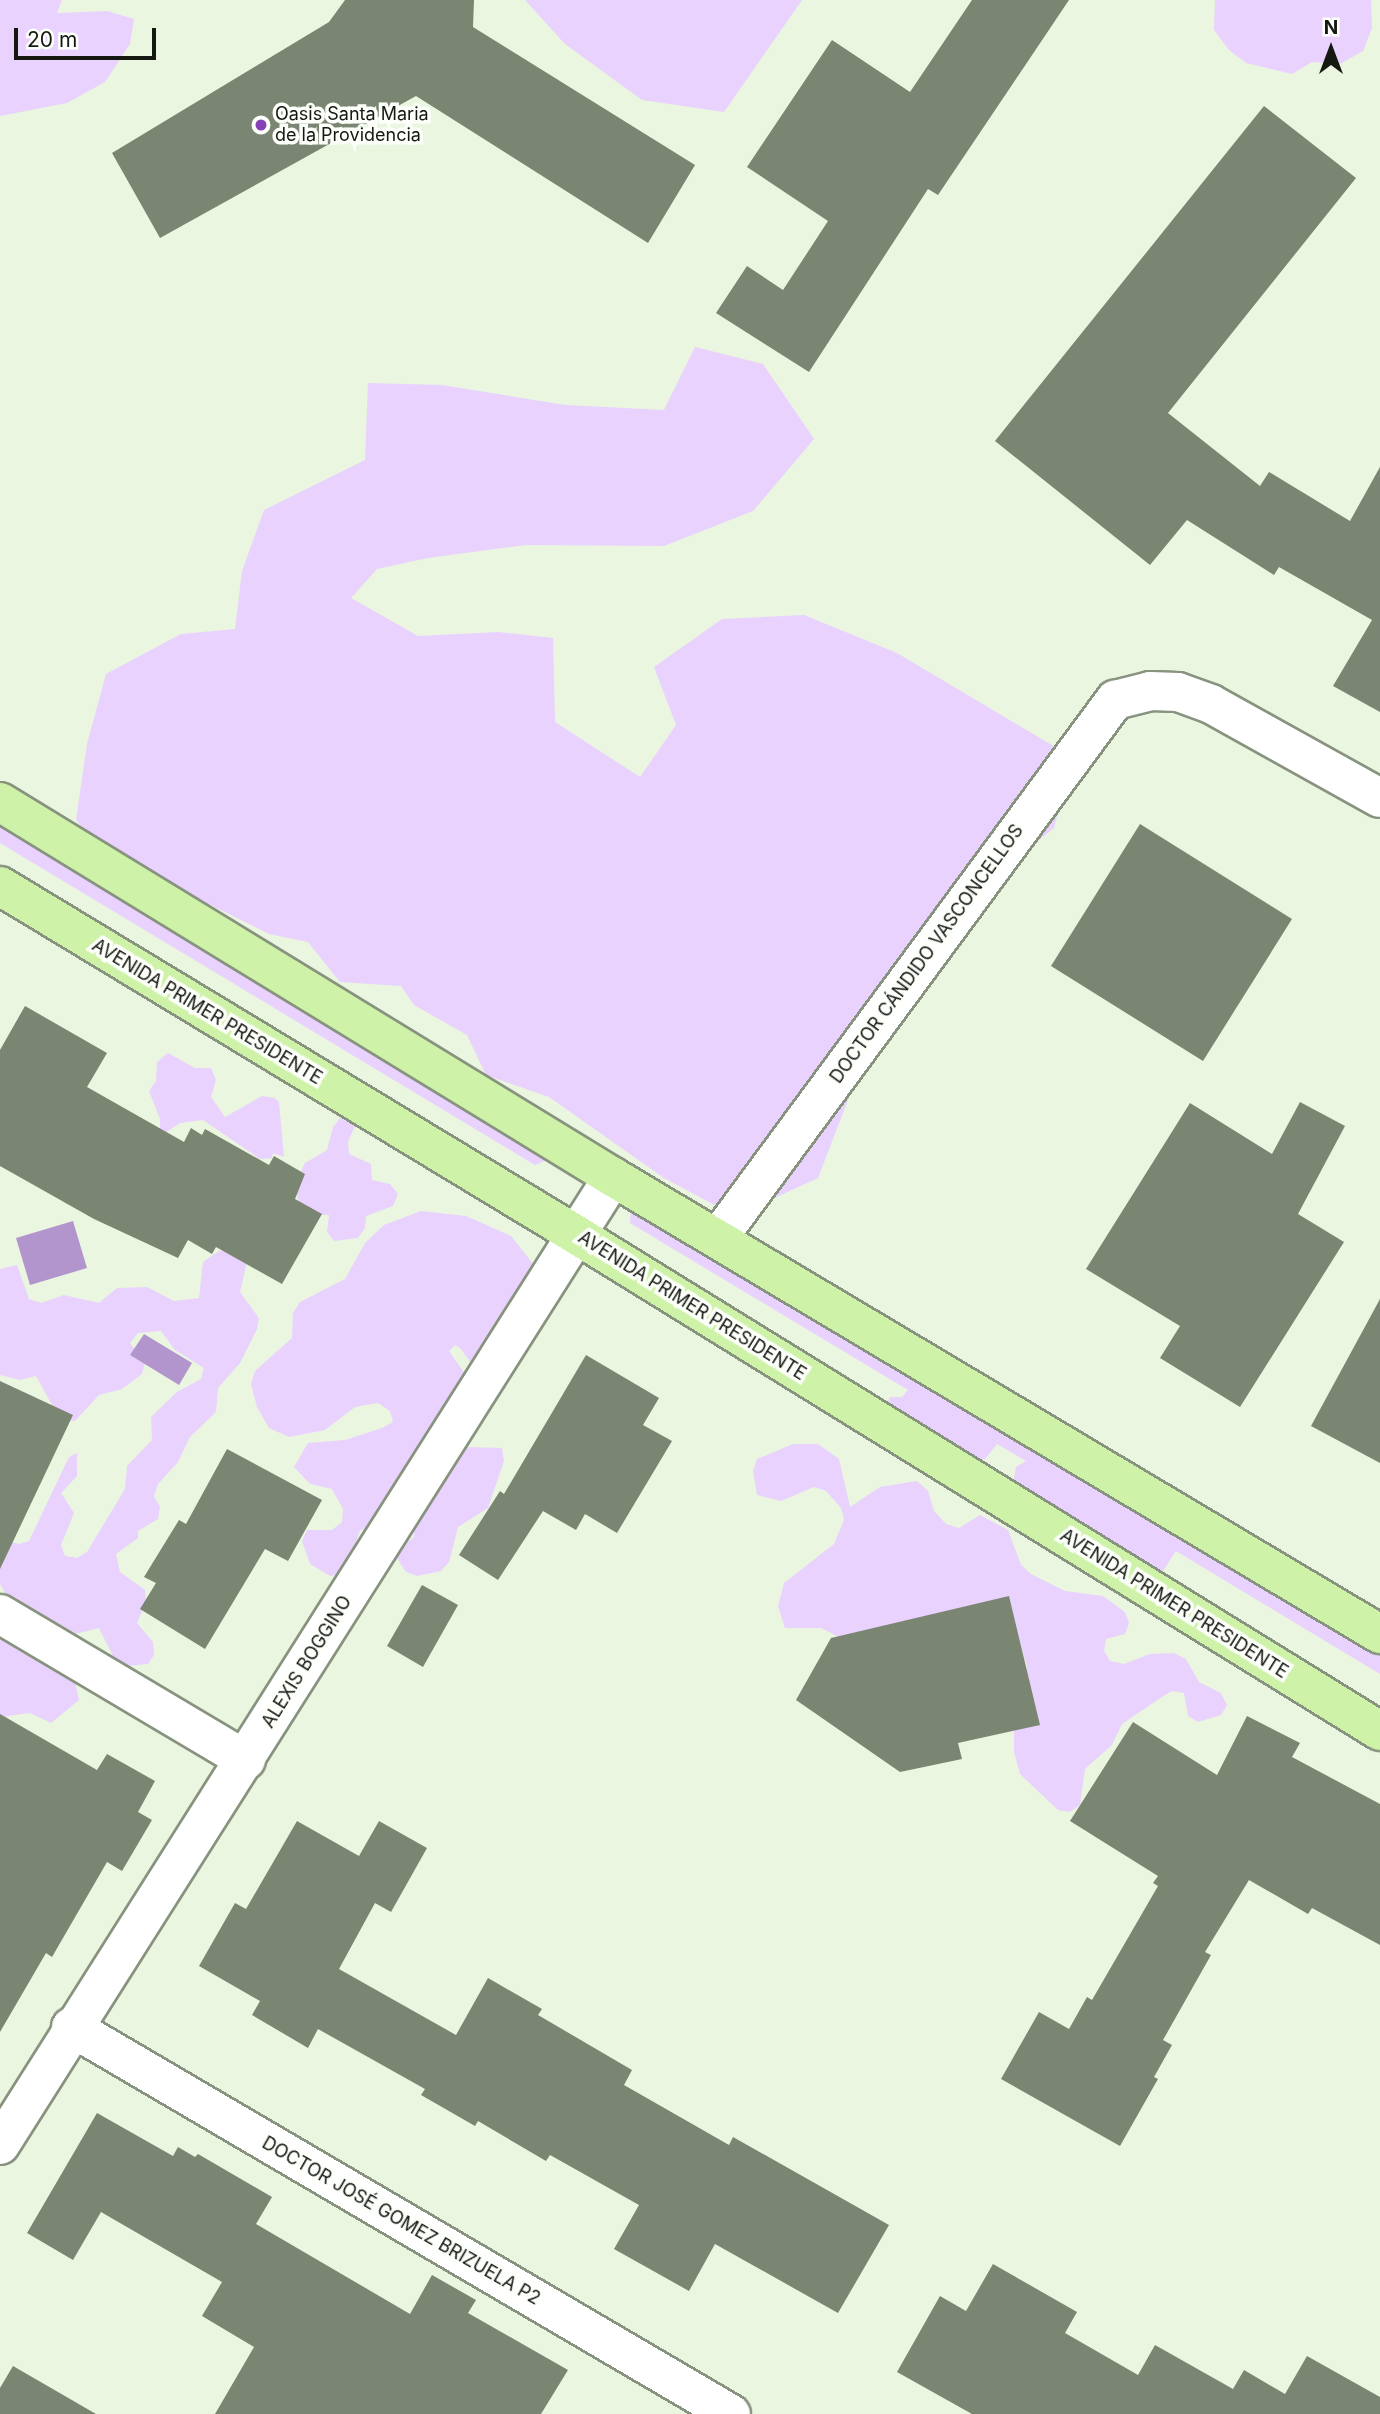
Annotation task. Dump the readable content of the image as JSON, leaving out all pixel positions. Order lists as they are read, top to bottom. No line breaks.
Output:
{"streets":{"main road":["AVENIDA PRIMER PRESIDENTE"],"street":["DOCTOR CÁNDIDO VASCONCELLOS","ALEXIS BOGGINO","DOCTOR JOSÉ GOMEZ BRIZUELA P2"]},"crossings":[["AVENIDA PRIMER PRESIDENTE","ALEXIS BOGGINO"],["ALEXIS BOGGINO","DOCTOR JOSÉ GOMEZ BRIZUELA P2"]],"places":["Oasis Santa Maria de la Providencia"],"scale_bar":"20 m","north":"top"}
